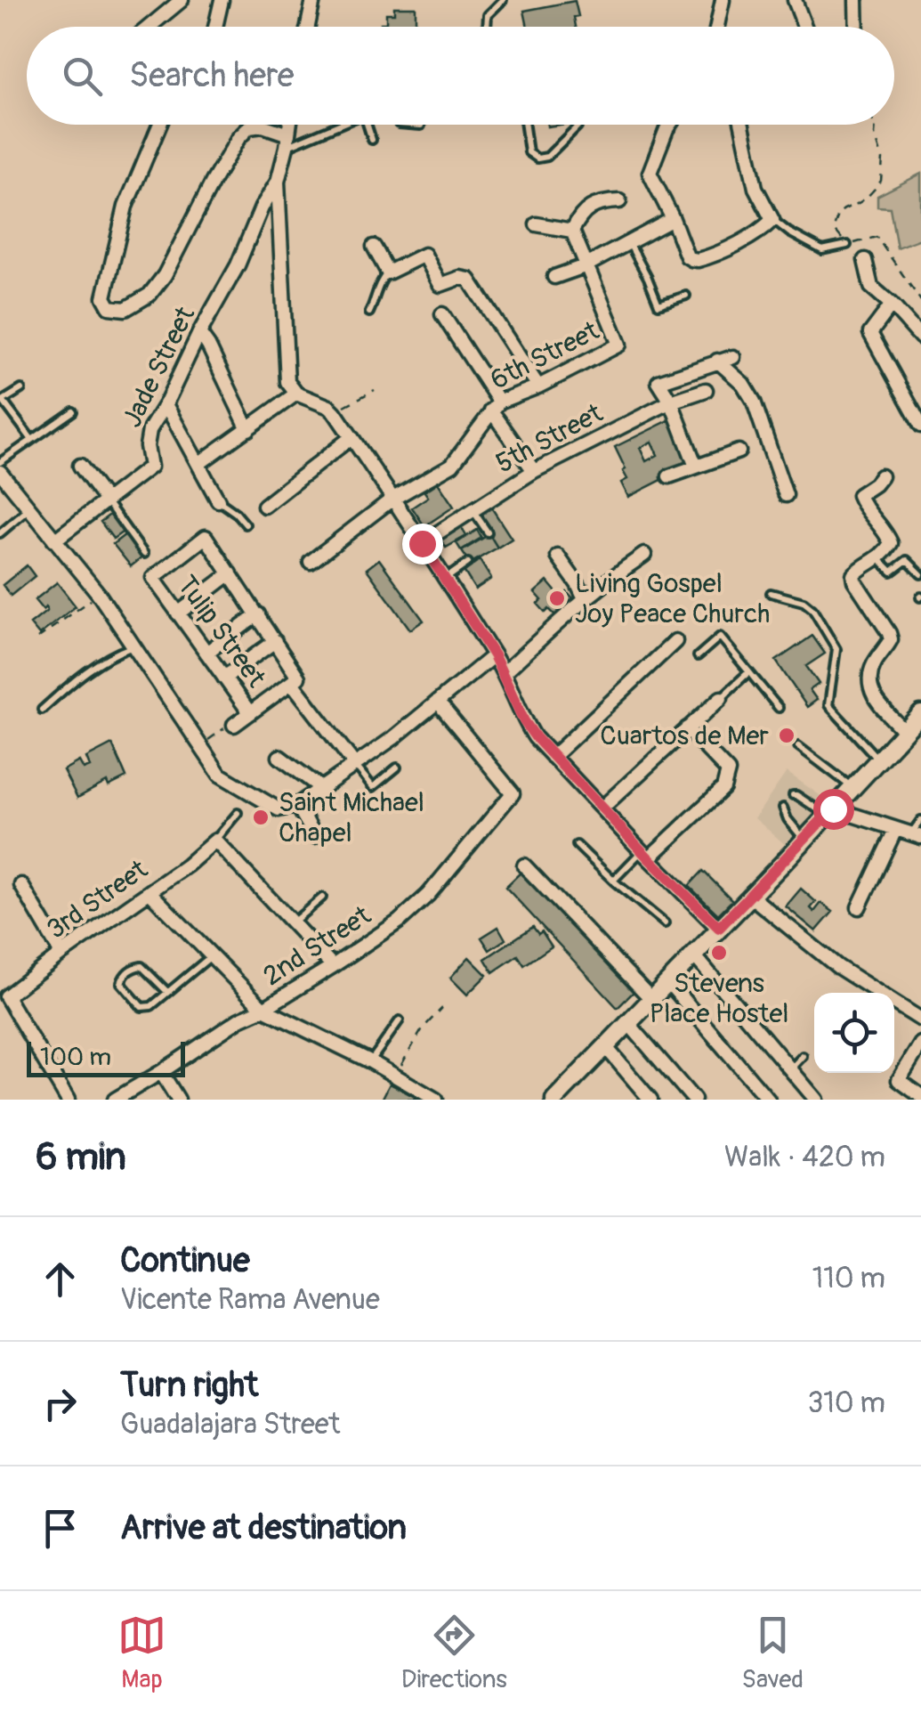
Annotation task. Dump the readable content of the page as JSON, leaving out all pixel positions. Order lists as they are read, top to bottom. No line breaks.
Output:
{"streets":{"street":["6th Street","Jade Street","5th Street","Tulip Street","3rd Street","2nd Street"]},"places":["Living Gospel Joy Peace Church","Cuartos de Mer","Saint Michael Chapel","Stevens Place Hostel"],"scale_bar":"100 m","page":{"search":"Search here","scale":"100 m","heading":["6 min","Walk · 420 m"],"list":[["Continue","Vicente Rama Avenue","110 m"],["Turn right","Guadalajara Street","310 m"],"Arrive at destination"],"nav":["Map","Directions","Saved"]}}
